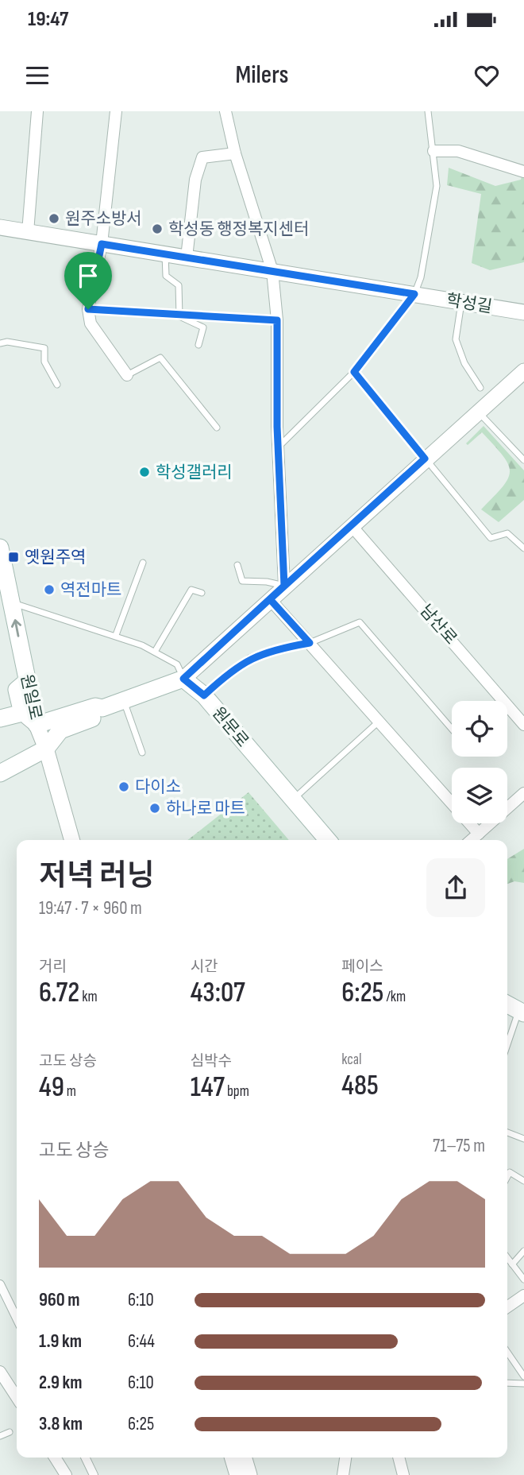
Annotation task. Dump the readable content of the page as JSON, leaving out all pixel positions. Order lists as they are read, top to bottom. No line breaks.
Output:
{"streets":{"main road":["원일로","원문로"],"street":["학성길","남산로"]},"places":{"other":["원주소방서","학성동 행정복지센터","학성갤러리","역전마트","다이소","하나로 마트"],"transit":["옛원주역"]},"page":{"status":"19:47","header":"Milers","heading":["저녁 러닝","19:47 · 7 × 960 m"],"stats":[["거리","6.72 km"],["시간","43:07"],["페이스","6:25 /km"],["고도 상승","49 m"],["심박수","147 bpm"],["kcal","485"]],"chart":["고도 상승","71–75 m"],"list":[{"name":"960 m","note":"6:10"},{"name":"1.9 km","note":"6:44"},{"name":"2.9 km","note":"6:10"},{"name":"3.8 km","note":"6:25"}]}}
